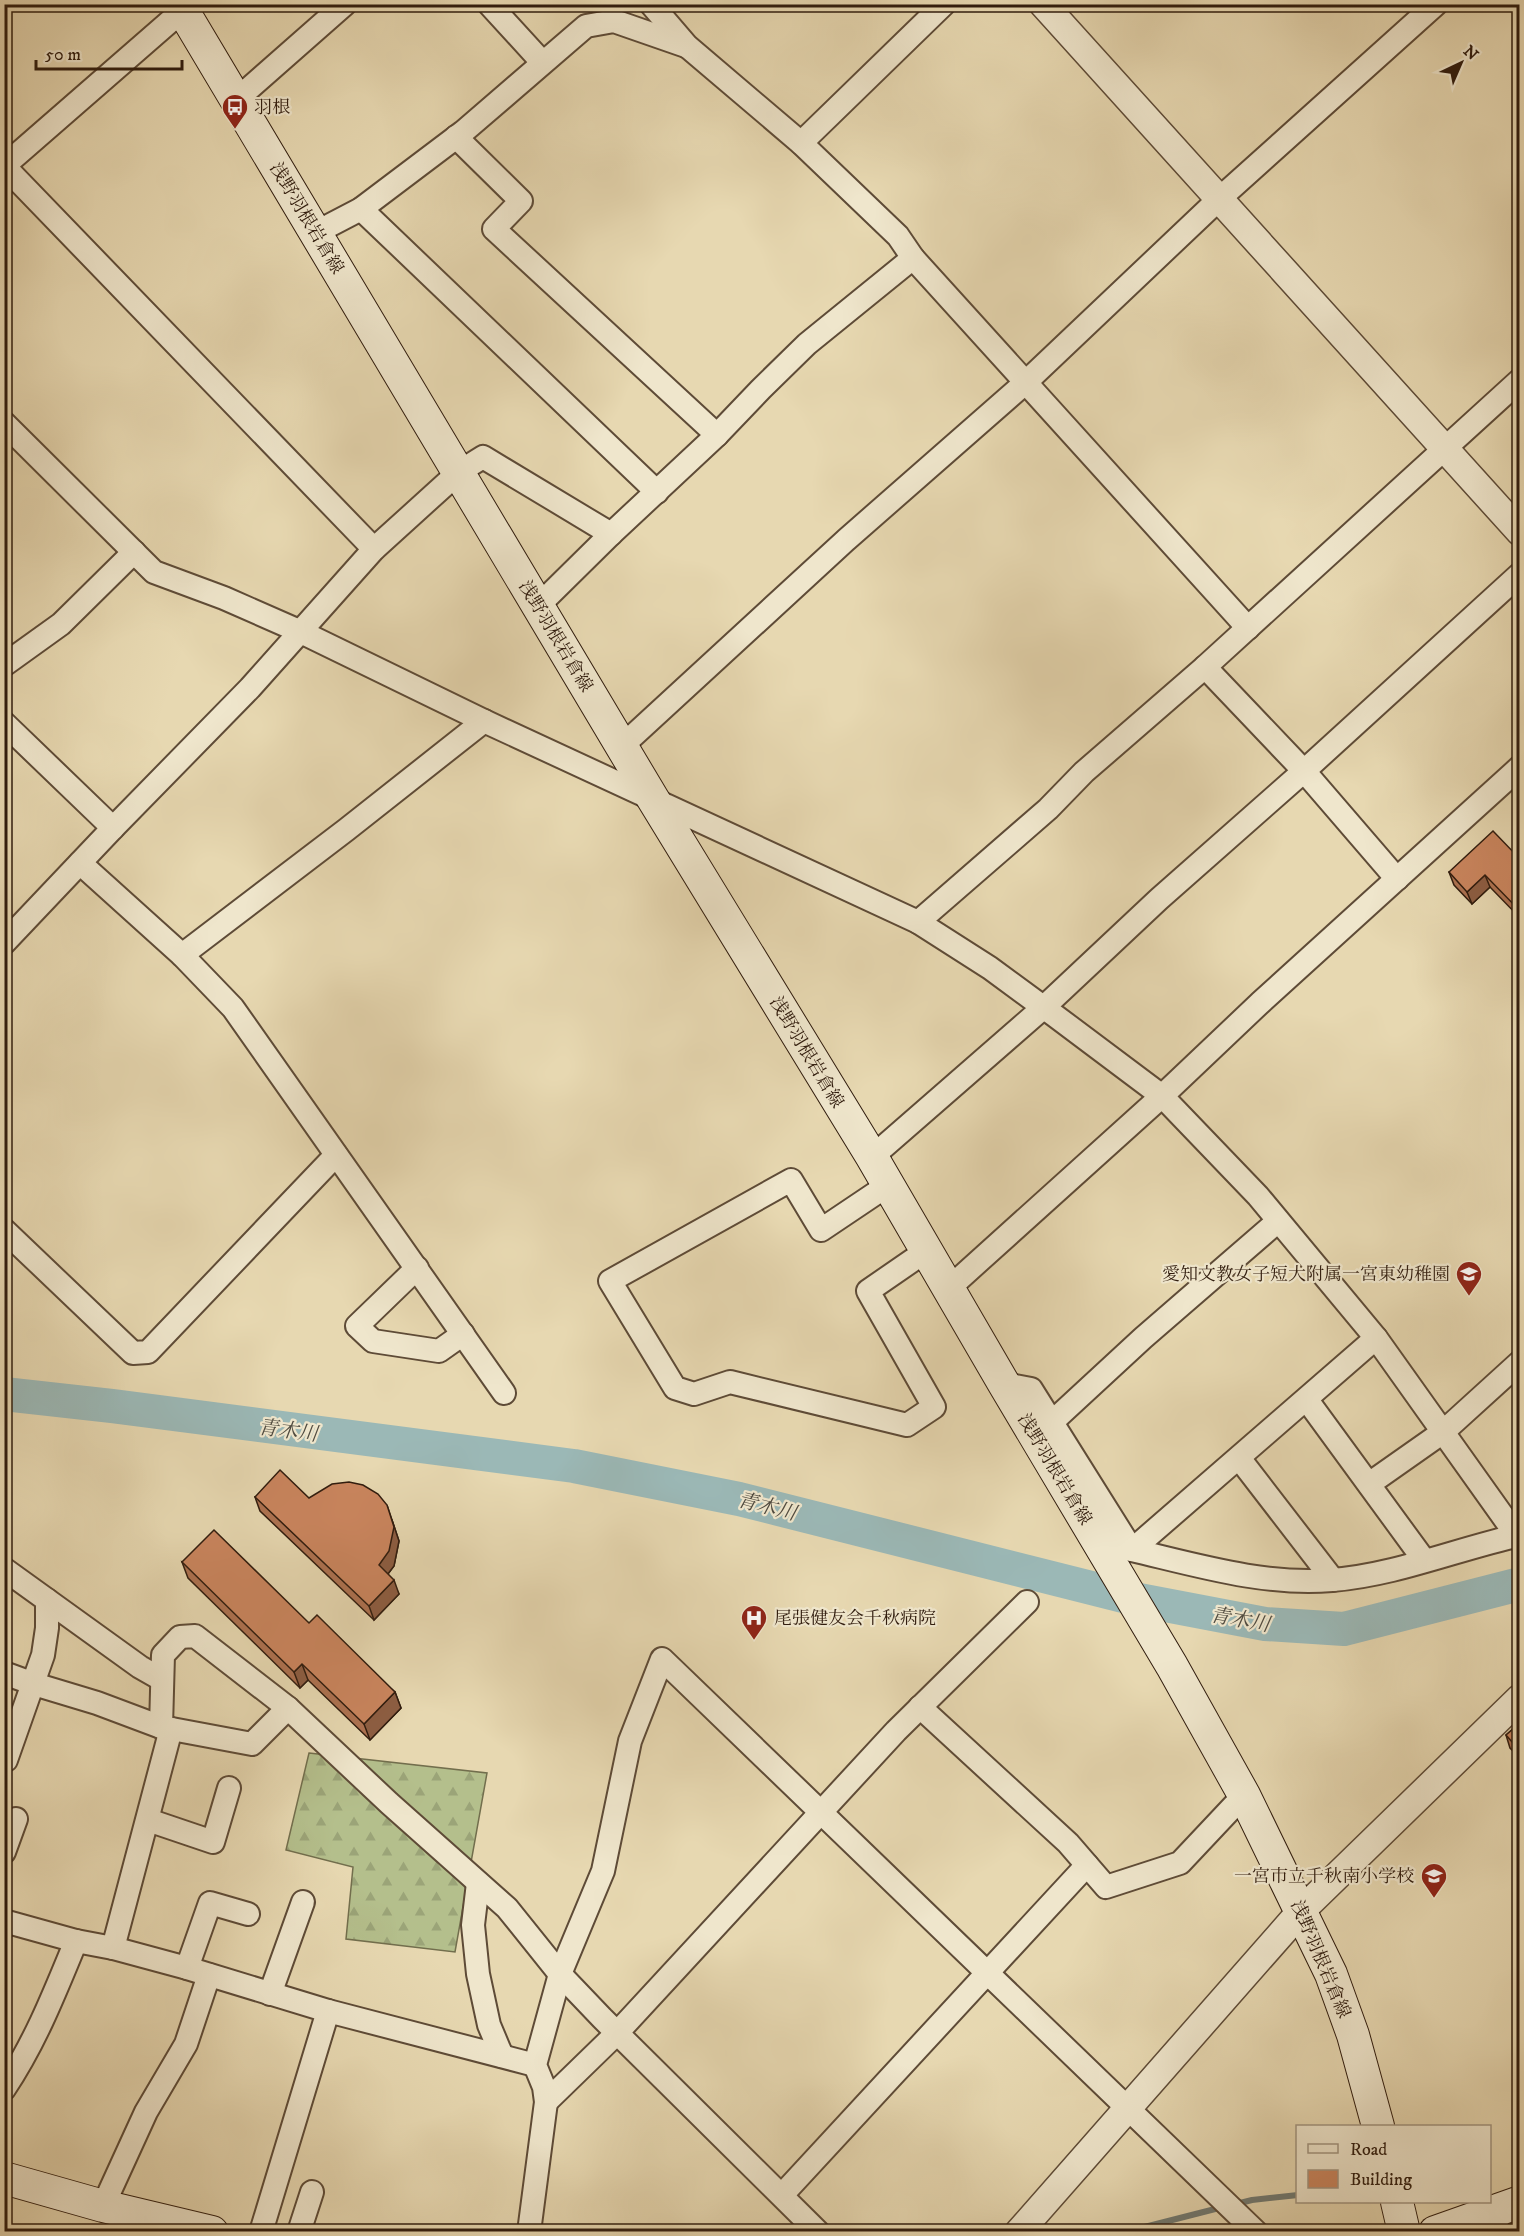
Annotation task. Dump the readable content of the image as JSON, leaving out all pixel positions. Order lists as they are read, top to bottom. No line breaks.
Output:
{"streets":{"main road":["浅野羽根岩倉線"]},"water":["青木川"],"places":{"bus stop":["羽根"],"school or university":["愛知文教女子短大附属一宮東幼稚園","一宮市立千秋南小学校"],"hospital":["尾張健友会千秋病院"]},"legend":["Road","Building"],"scale_bar":"50 m","north":"top right"}
